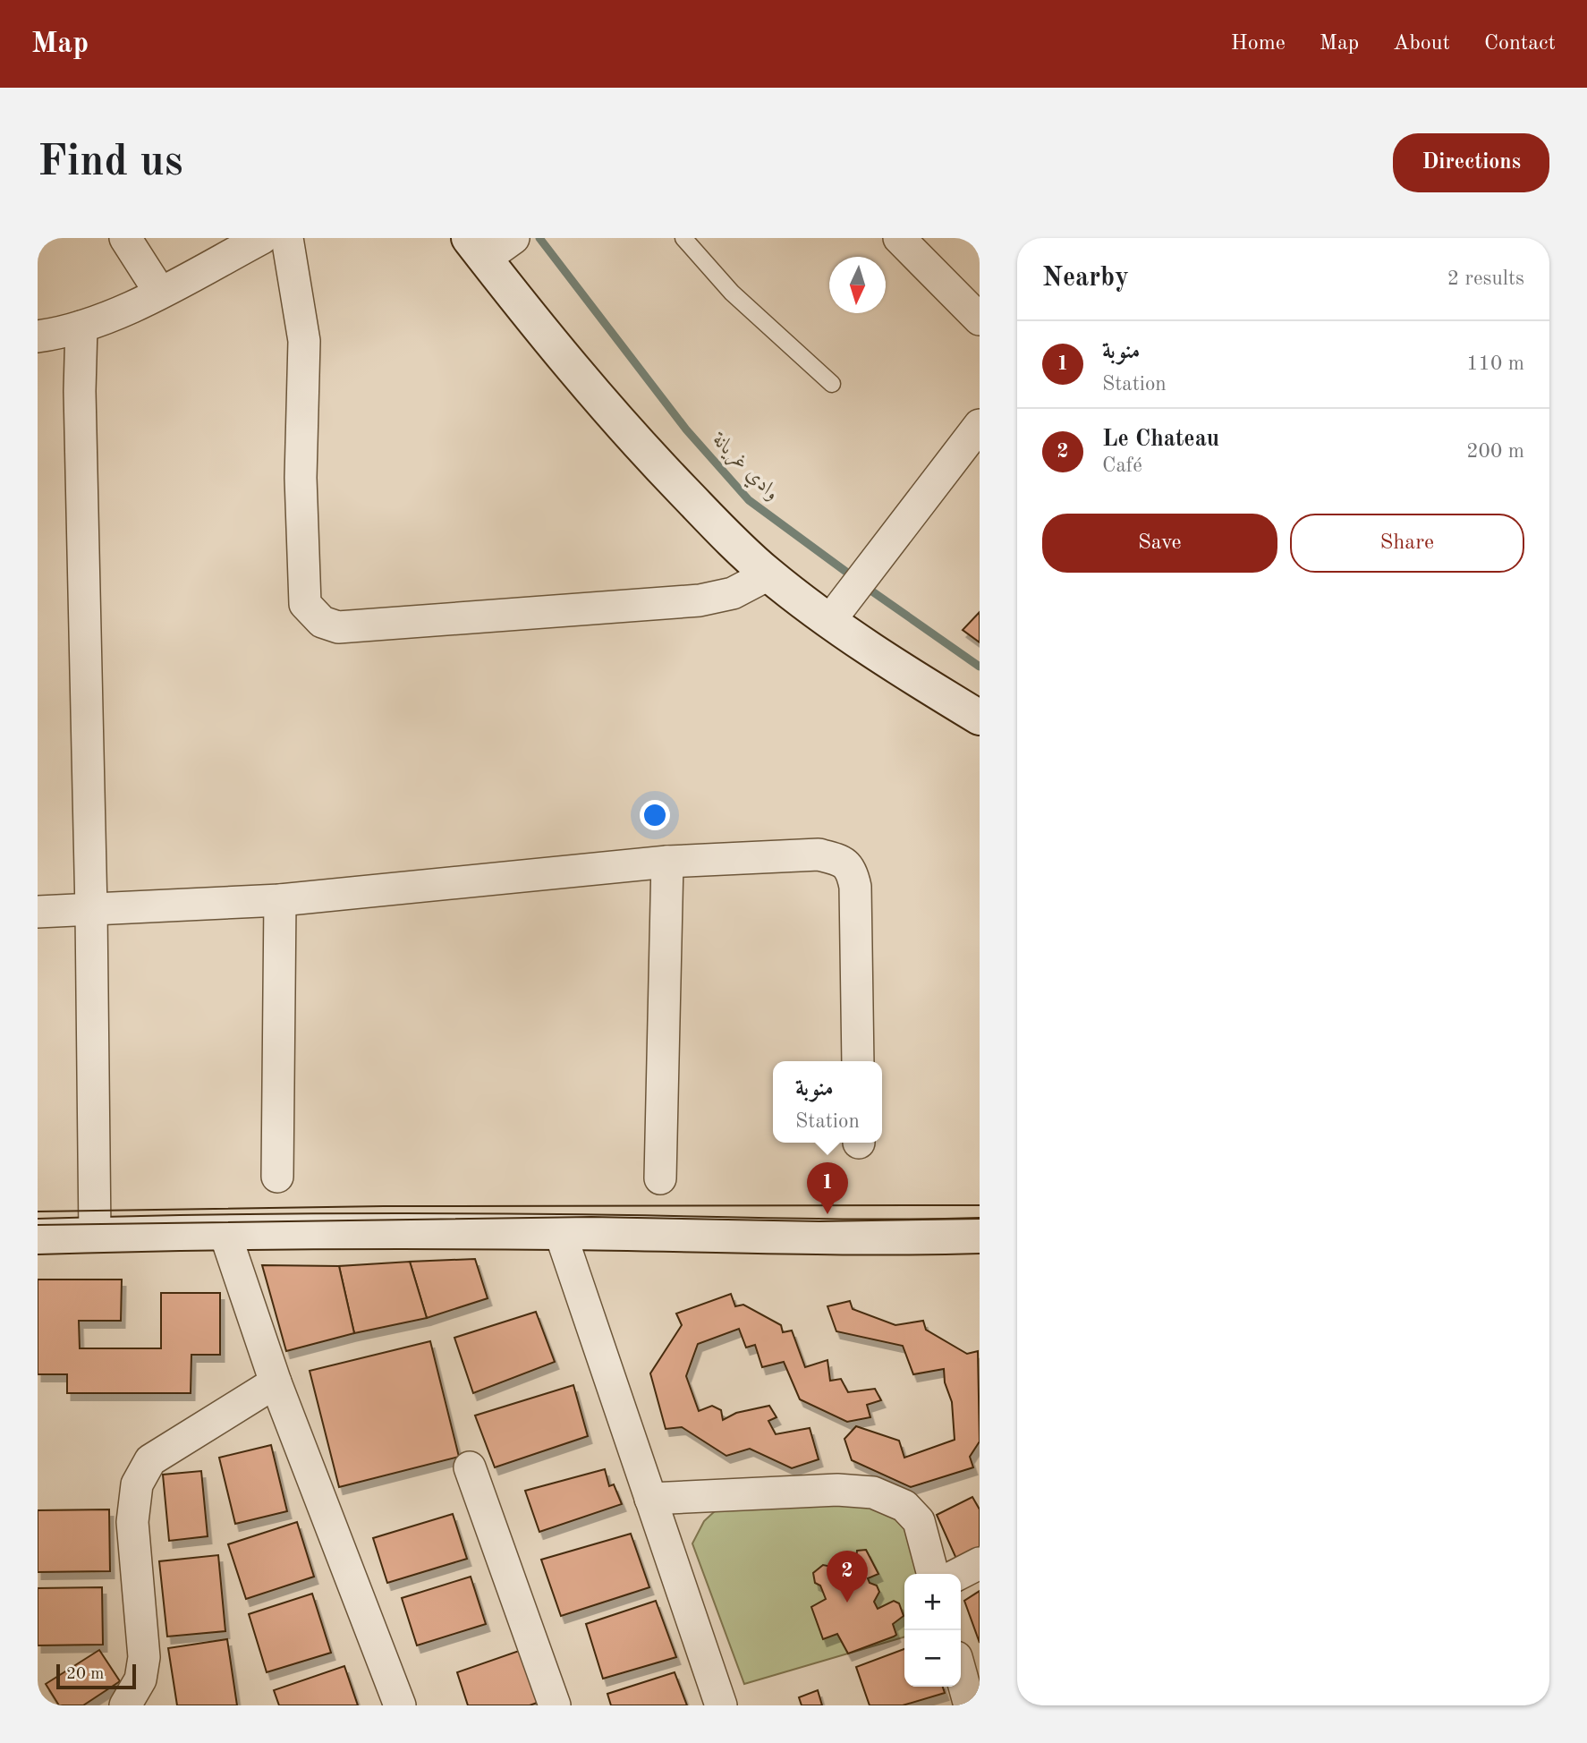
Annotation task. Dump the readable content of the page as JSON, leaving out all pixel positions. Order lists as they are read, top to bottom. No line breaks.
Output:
{"water":["وادي غريانة"],"scale_bar":"20 m","north":"bottom","page":{"header":"Map","nav":["Home","Map","About","Contact"],"buttons":["Directions",["Save","Share"]],"title":"Find us","heading":["Nearby","2 results"],"list":[{"mark":"1","name":"منوبة","note":"Station","value":"110 m"},{"mark":"2","name":"Le Chateau","note":"Café","value":"200 m"}],"popup":["منوبة","Station"],"pins":["1","2"],"map_buttons":["+","−"],"scale":"20 m"}}
